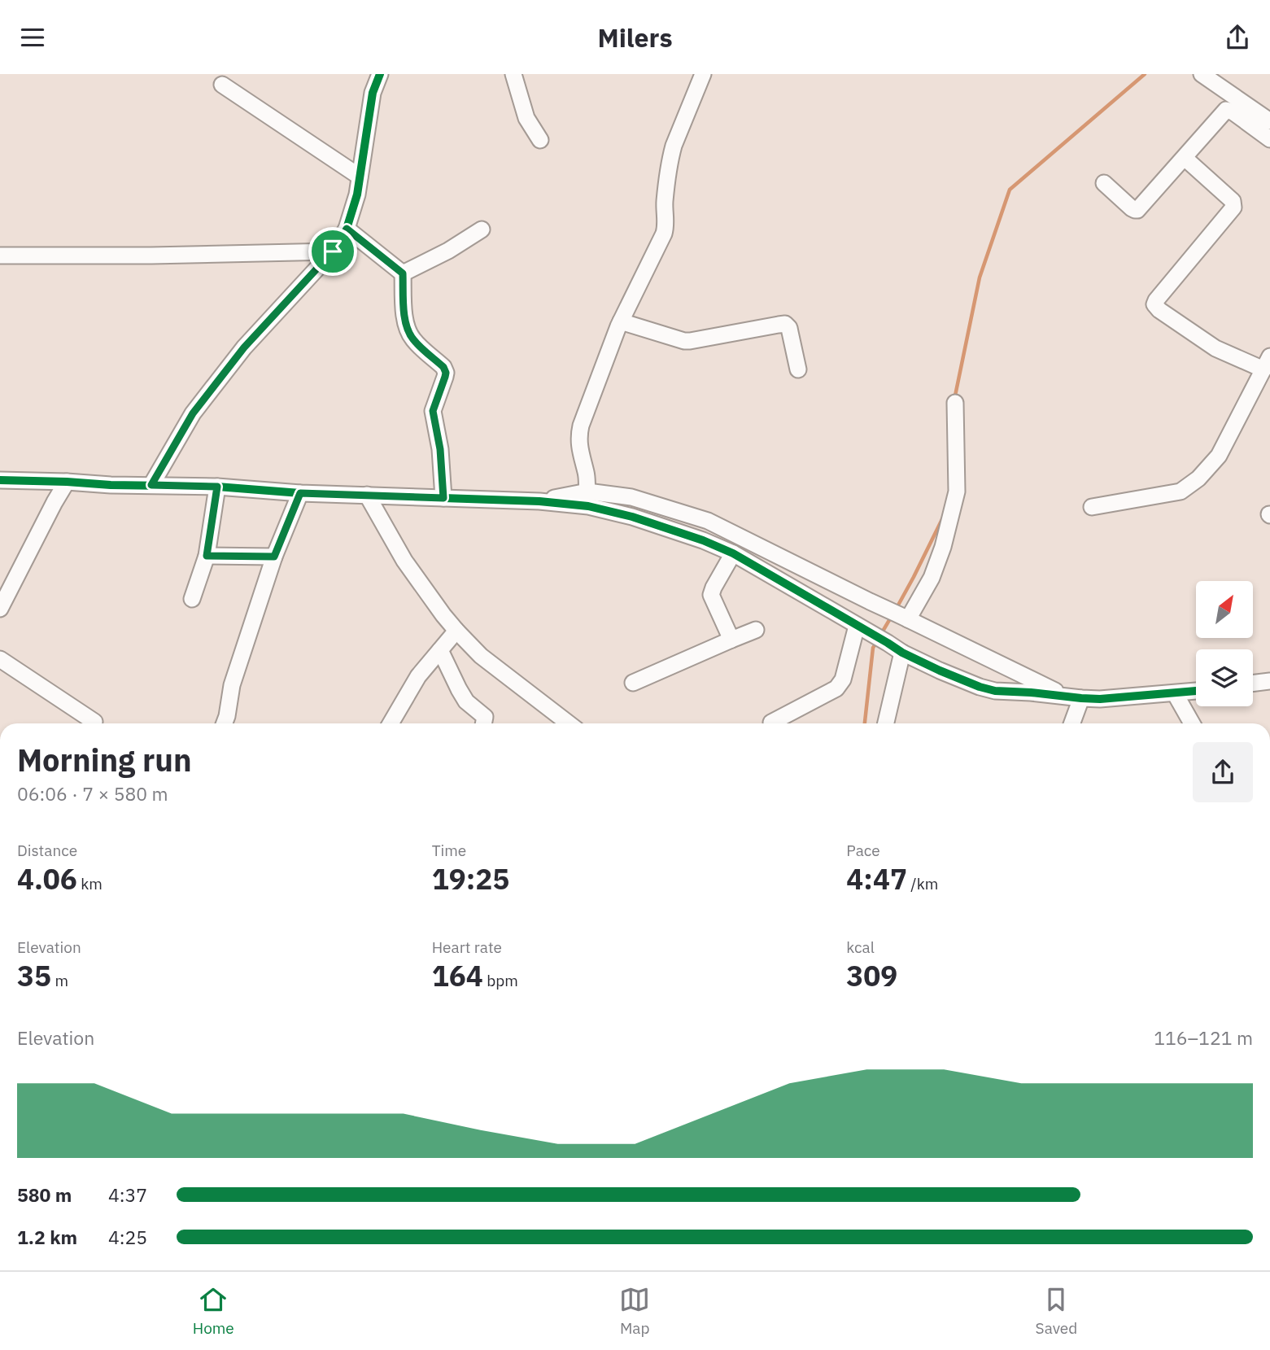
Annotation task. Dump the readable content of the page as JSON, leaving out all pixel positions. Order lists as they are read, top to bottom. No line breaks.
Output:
{"north":"top right","page":{"header":"Milers","heading":["Morning run","06:06 · 7 × 580 m"],"stats":[["Distance","4.06 km"],["Time","19:25"],["Pace","4:47 /km"],["Elevation","35 m"],["Heart rate","164 bpm"],["kcal","309"]],"chart":["Elevation","116–121 m"],"list":[{"name":"580 m","note":"4:37"},{"name":"1.2 km","note":"4:25"}],"tabs":["Home","Map","Saved"]}}
